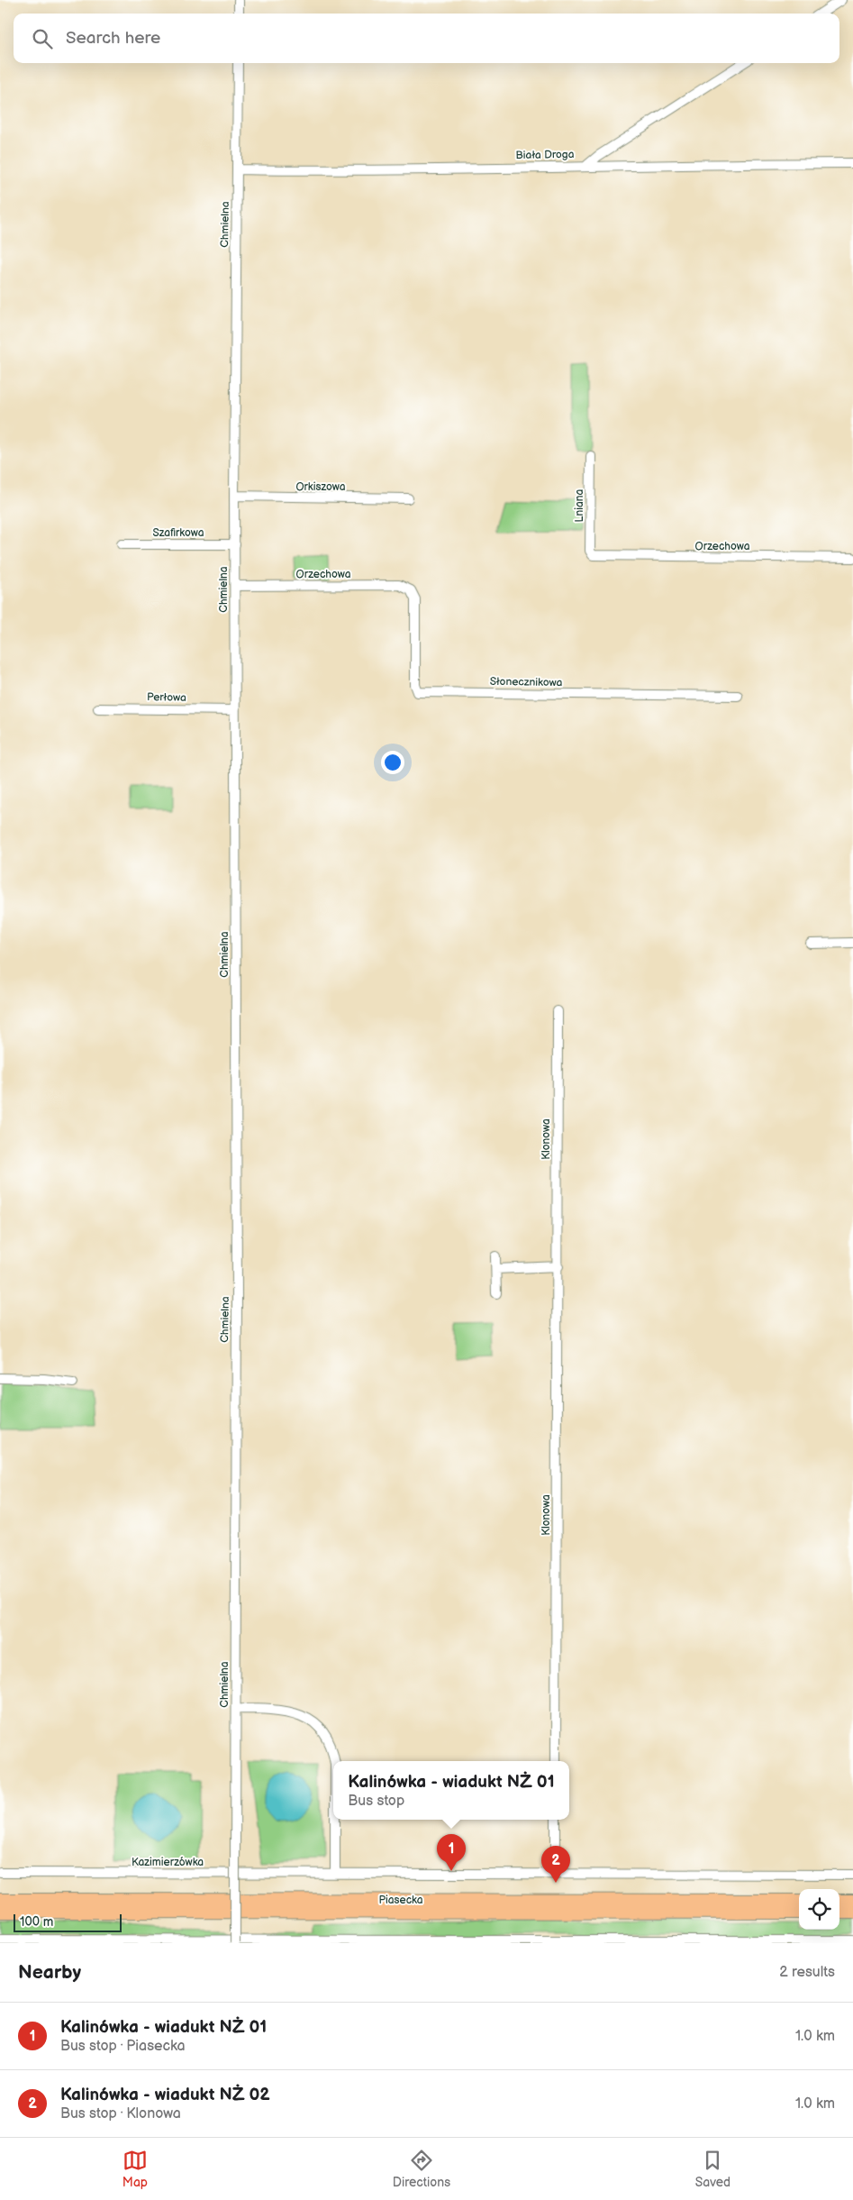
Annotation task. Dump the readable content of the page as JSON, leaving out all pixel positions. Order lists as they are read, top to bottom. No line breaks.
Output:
{"streets":{"highway":["Piasecka"],"street":["Biała Droga","Chmielna","Orkiszowa","Lniana","Szafirkowa","Orzechowa","Słonecznikowa","Perłowa","Klonowa","Kazimierzówka"]},"crossings":[["Biała Droga","Chmielna"],["Chmielna","Orkiszowa"],["Chmielna","Szafirkowa"],["Chmielna","Orzechowa"],["Chmielna","Perłowa"],["Lniana","Orzechowa"],["Orzechowa","Słonecznikowa"]],"scale_bar":"100 m","page":{"search":"Search here","popup":["Kalinówka - wiadukt NŻ 01","Bus stop"],"pins":["1","2"],"scale":"100 m","heading":["Nearby","2 results"],"list":[{"mark":"1","name":"Kalinówka - wiadukt NŻ 01","note":"Bus stop · Piasecka","value":"1.0 km"},{"mark":"2","name":"Kalinówka - wiadukt NŻ 02","note":"Bus stop · Klonowa","value":"1.0 km"}],"nav":["Map","Directions","Saved"]}}
